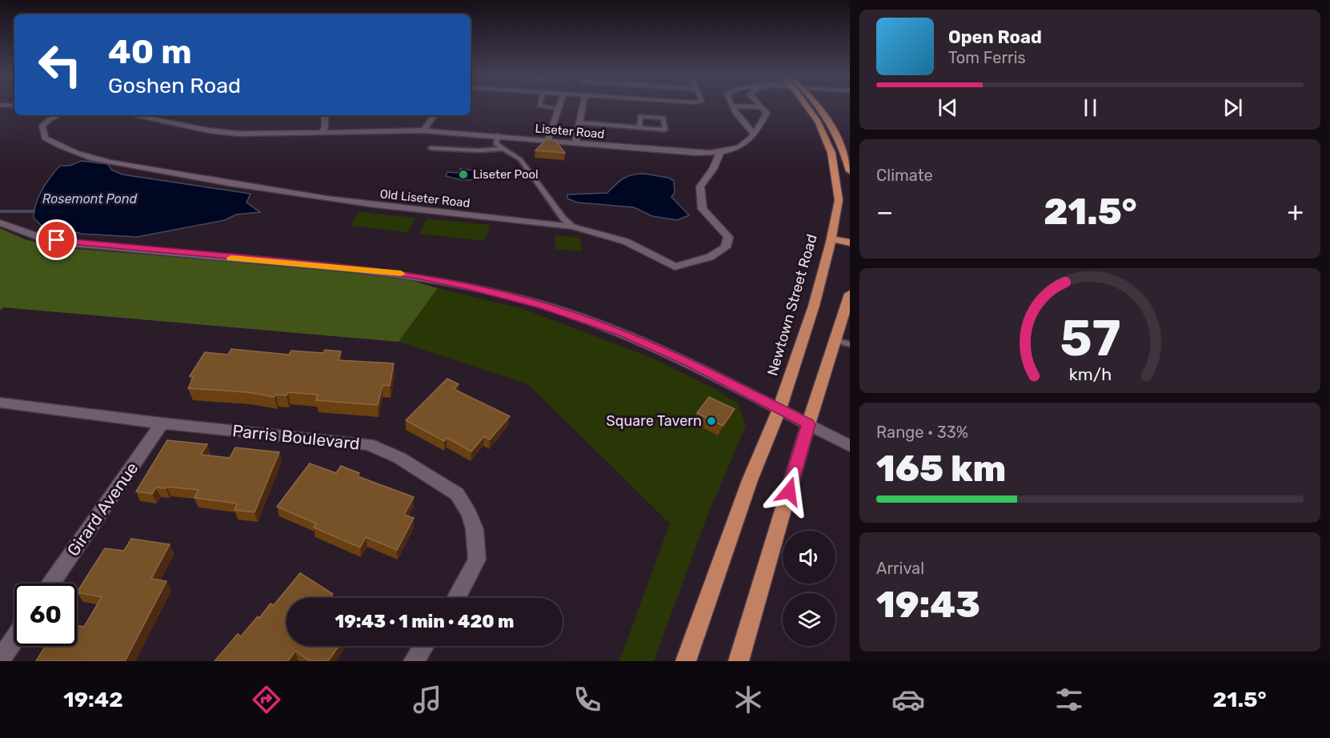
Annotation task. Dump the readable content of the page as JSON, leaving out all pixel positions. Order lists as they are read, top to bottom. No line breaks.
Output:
{"streets":{"main road":["Newtown Street Road"],"street":["Liseter Road","Old Liseter Road","Parris Boulevard","Girard Avenue"]},"crossings":[["Liseter Road","Old Liseter Road"],["Parris Boulevard","Girard Avenue"]],"water":["Rosemont Pond"],"places":["Liseter Pool","Square Tavern"],"page":{"turn":["40 m","Goshen Road"],"song":["Open Road","Tom Ferris"],"tile":["Climate",["Range · 33%","165 km"],["Arrival","19:43"]],"heat":["−","21.5°","+"],"limit":"60","trip":"19:43 · 1 min · 420 m","tabs":["19:42","21.5°"],"gauge":["57","km/h"]}}
